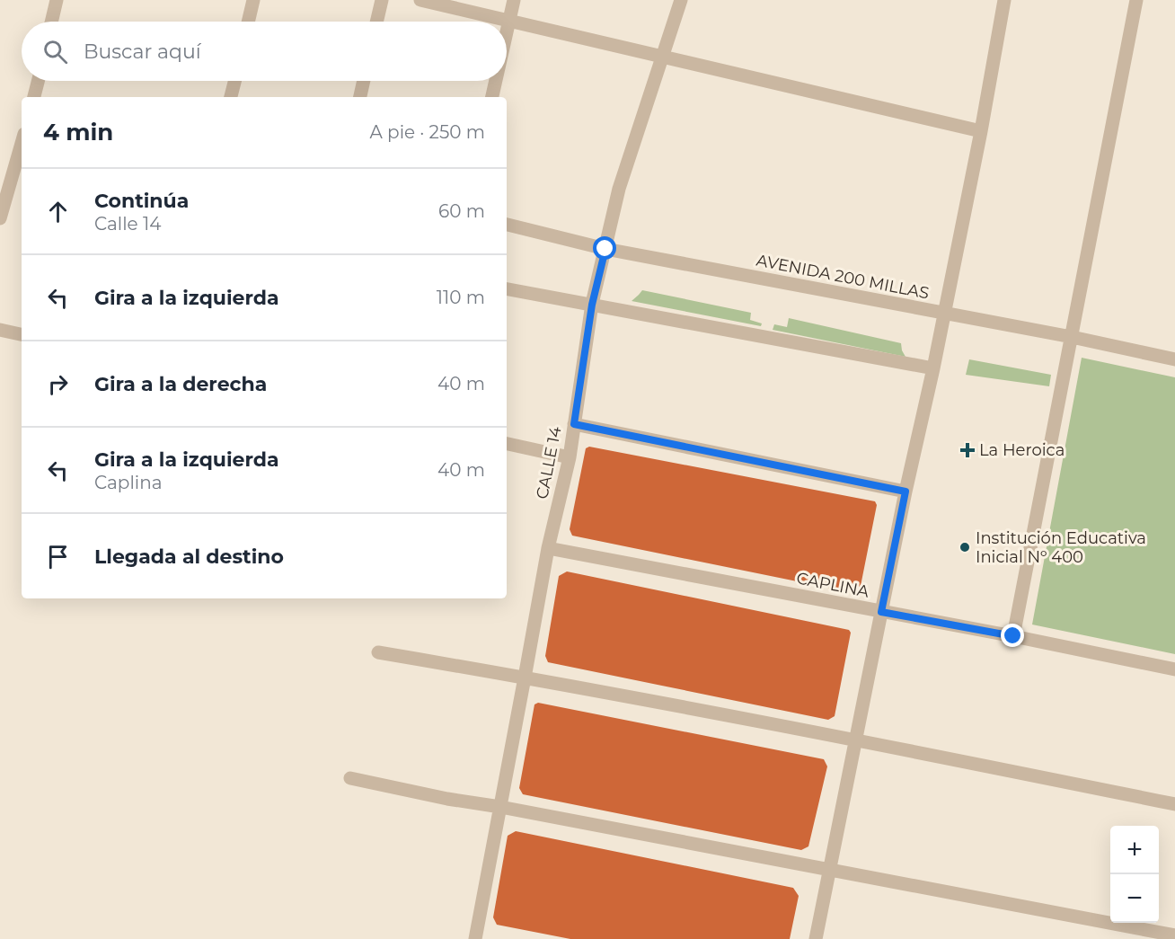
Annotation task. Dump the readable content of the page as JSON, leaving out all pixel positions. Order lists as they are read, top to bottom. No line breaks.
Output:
{"streets":{"street":["AVENIDA 200 MILLAS","CALLE 14","CAPLINA"]},"crossings":[["AVENIDA 200 MILLAS","CALLE 14"],["CALLE 14","CAPLINA"]],"places":{"health":["La Heroica"],"other":["Institución Educativa Inicial Nº 400"]},"page":{"search":"Buscar aquí","heading":["4 min","A pie · 250 m"],"list":[["Continúa","Calle 14","60 m"],["Gira a la izquierda","110 m"],["Gira a la derecha","40 m"],["Gira a la izquierda","Caplina","40 m"],"Llegada al destino"],"map_buttons":["+","−"]}}
